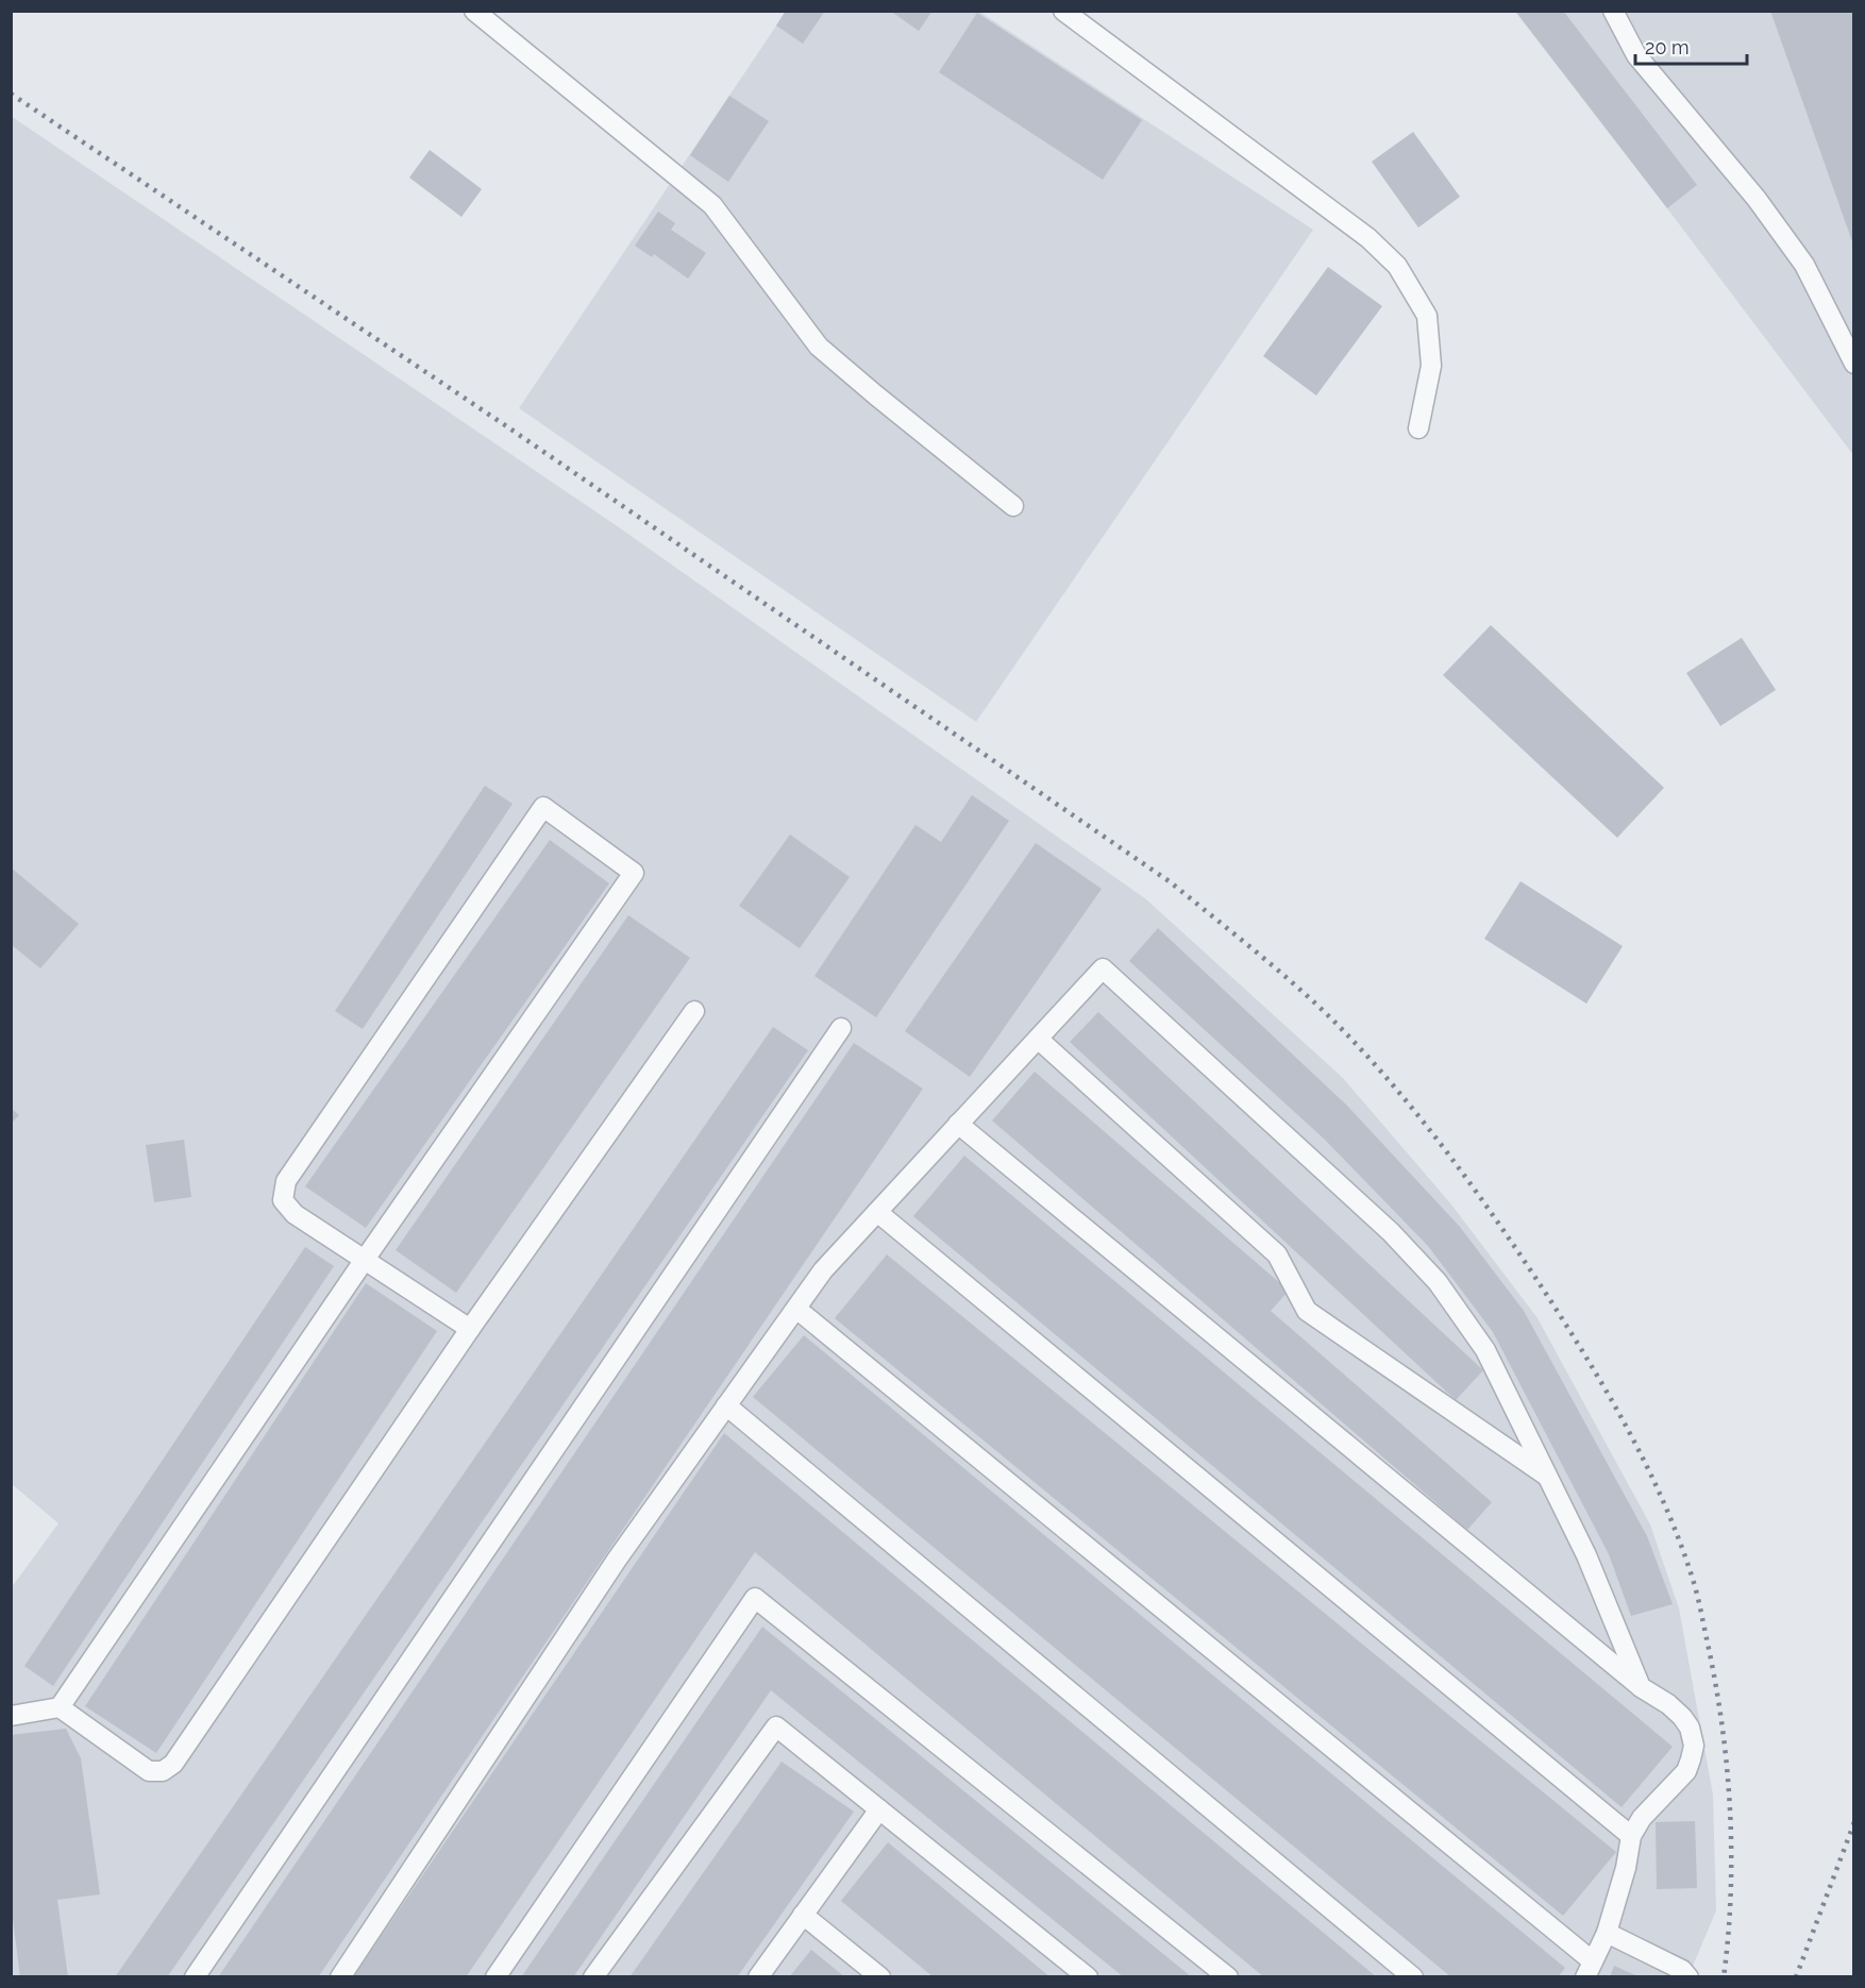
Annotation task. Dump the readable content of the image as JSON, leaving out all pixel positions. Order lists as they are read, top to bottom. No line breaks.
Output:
{"scale_bar":"20 m"}
